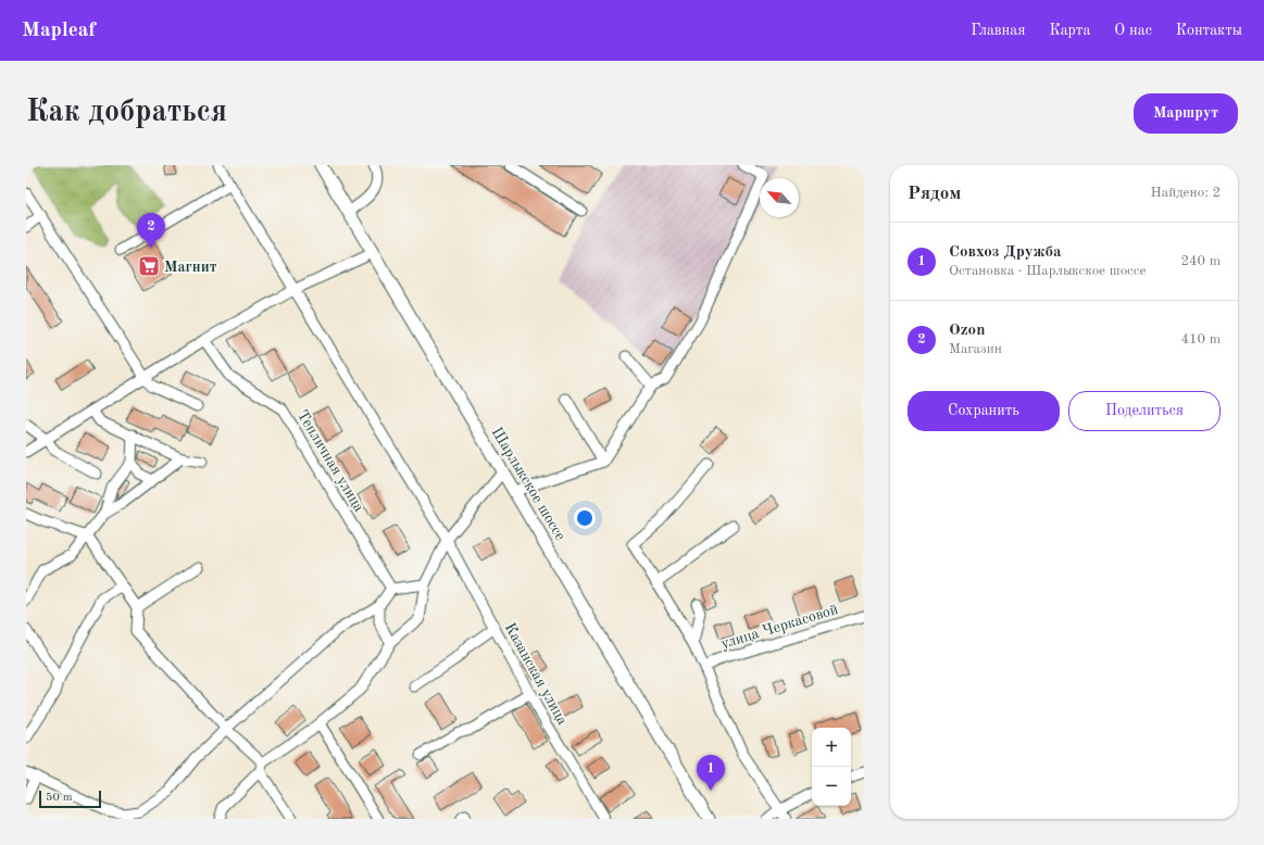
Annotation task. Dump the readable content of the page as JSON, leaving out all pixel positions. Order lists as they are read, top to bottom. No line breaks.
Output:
{"streets":{"main road":["Шарлыкское шоссе"],"street":["Тепличная улица","улица Черкасовой","Казанская улица"]},"places":{"supermarket":["Магнит"]},"scale_bar":"50 m","north":"top left","page":{"header":"Mapleaf","nav":["Главная","Карта","О нас","Контакты"],"buttons":["Маршрут",["Сохранить","Поделиться"]],"title":"Как добраться","heading":["Рядом","Найдено: 2"],"pins":["2","1"],"list":[{"mark":"1","name":"Совхоз Дружба","note":"Остановка · Шарлыкское шоссе","value":"240 m"},{"mark":"2","name":"Ozon","note":"Магазин","value":"410 m"}],"map_buttons":["+","−"],"scale":"50 m"}}
